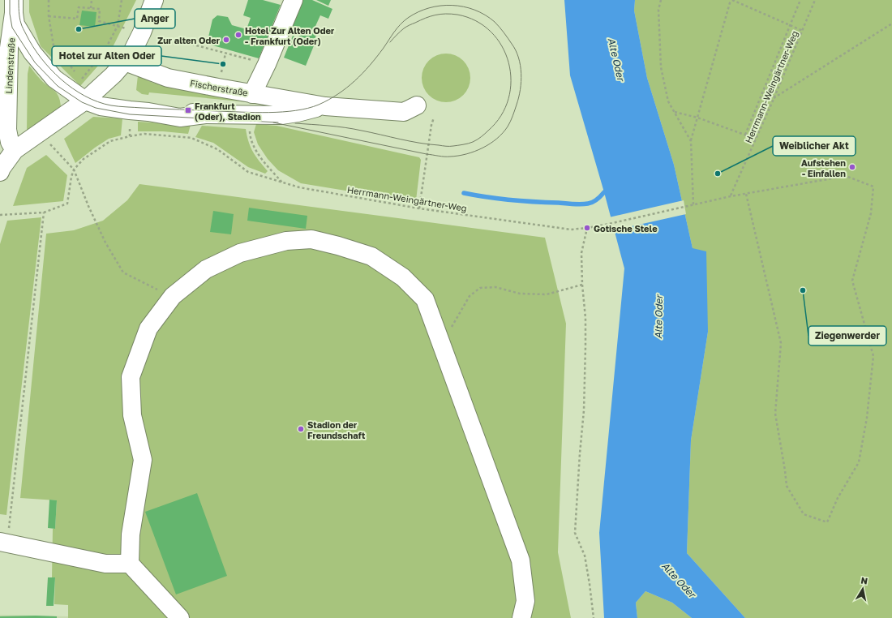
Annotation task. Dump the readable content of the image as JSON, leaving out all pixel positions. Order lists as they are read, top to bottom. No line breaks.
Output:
{"streets":{"street":["Lindenstraße","Fischerstraße"],"path":["Herrmann-Weingärtner-Weg"]},"water":["Alte Oder"],"places":{"other":["Anger","Hotel Zur Alten Oder - Frankfurt (Oder)","Zur alten Oder","Hotel zur Alten Oder","Aufstehen - Einfallen","Weiblicher Akt","Gotische Stele","Ziegenwerder","Stadion der Freundschaft"],"transit":["Frankfurt (Oder), Stadion"]},"north":"top"}
